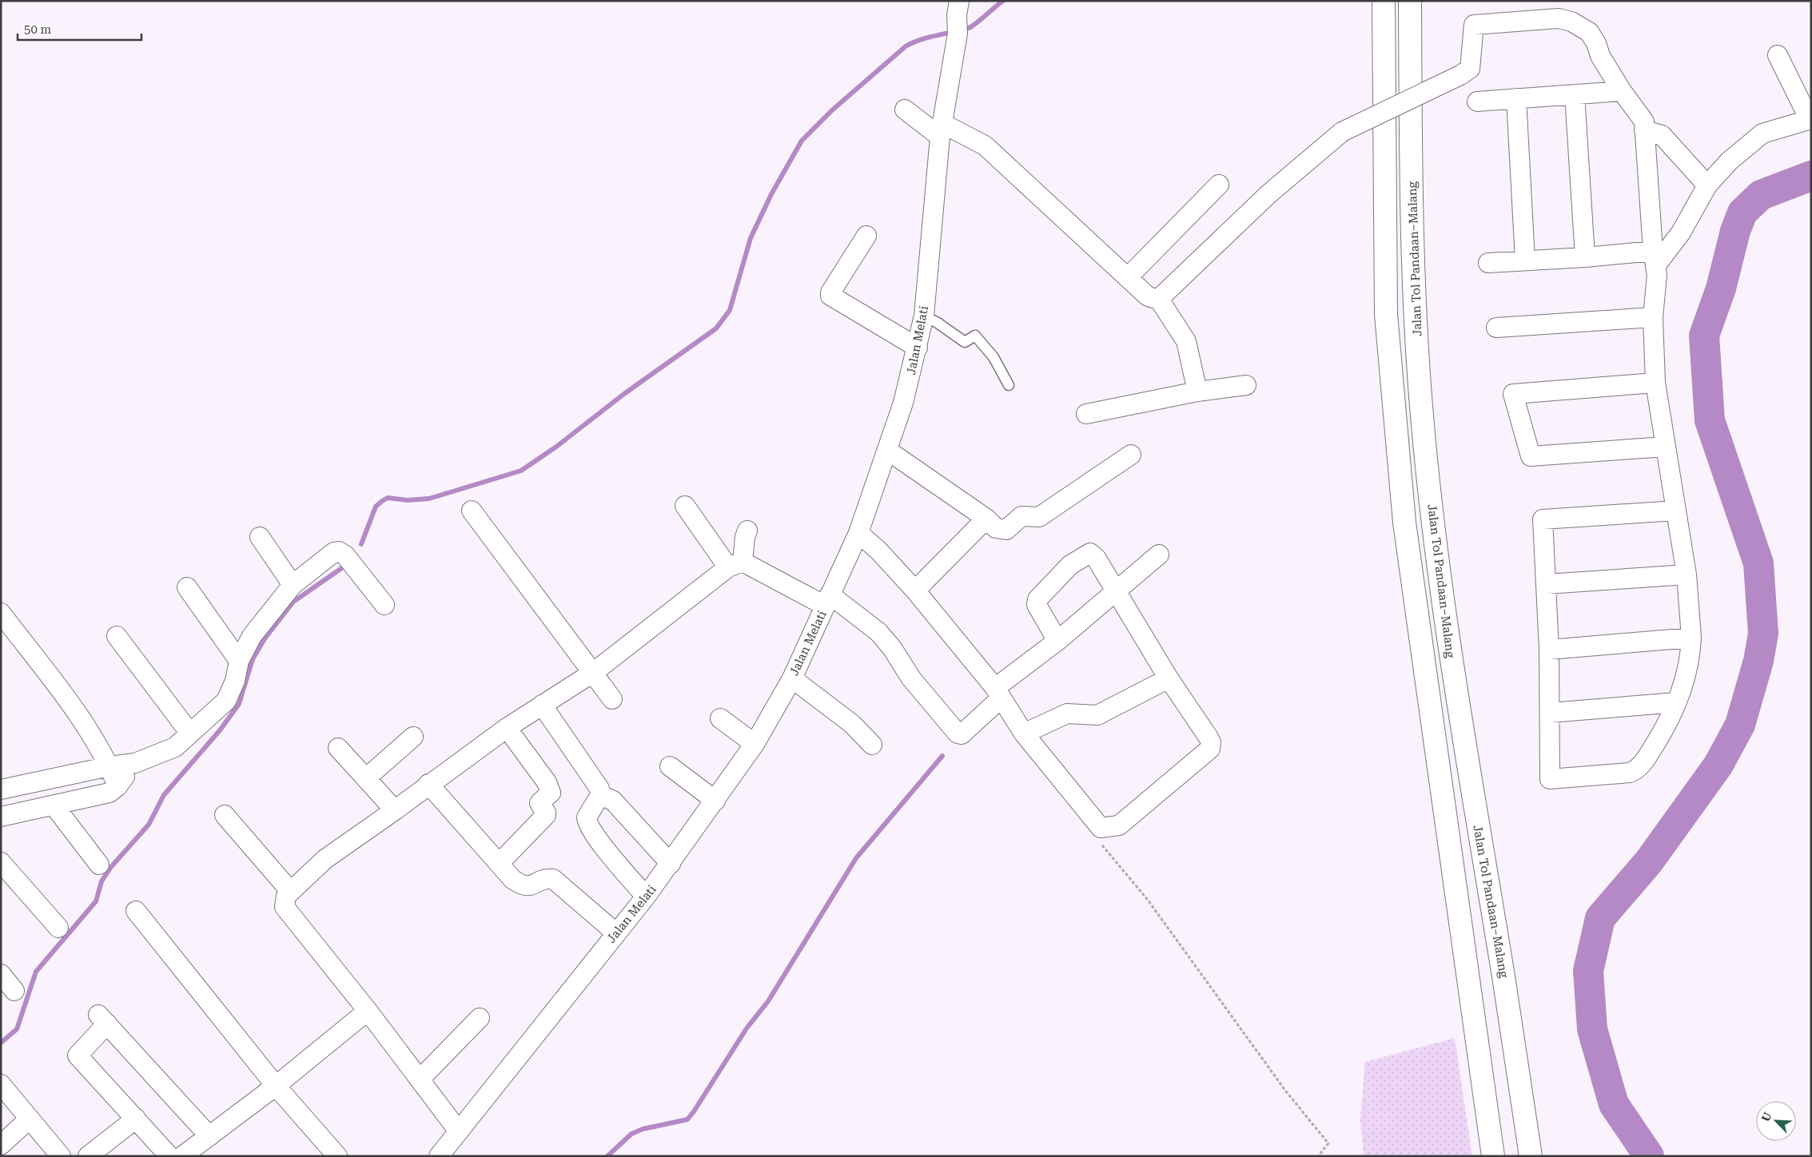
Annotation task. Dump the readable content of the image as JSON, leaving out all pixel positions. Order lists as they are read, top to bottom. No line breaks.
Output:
{"streets":{"highway":["Jalan Tol Pandaan–Malang"],"street":["Jalan Melati"]},"scale_bar":"50 m","north":"top left"}
